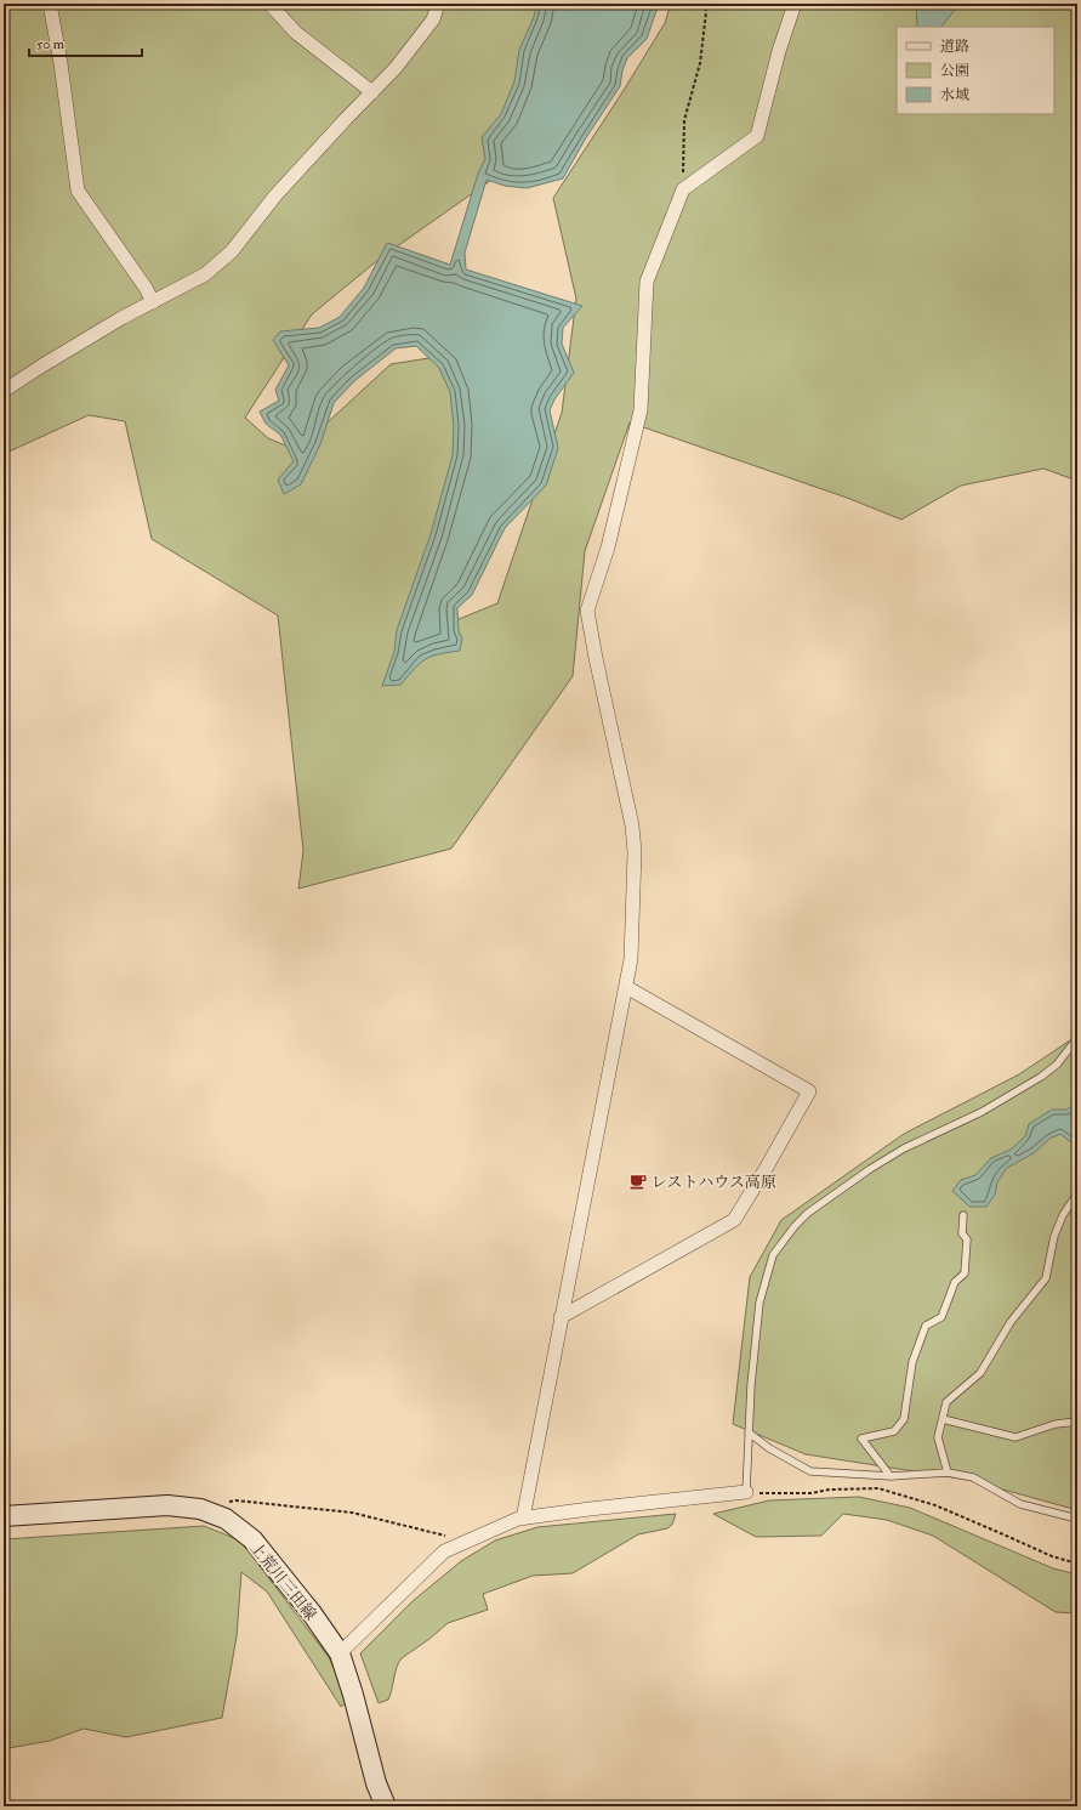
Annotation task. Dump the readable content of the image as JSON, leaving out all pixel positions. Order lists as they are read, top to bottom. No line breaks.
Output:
{"streets":{"main road":["上荒川三田線"]},"places":{"cafe":["レストハウス高原"]},"legend":["道路","公園","水域"],"scale_bar":"50 m"}
